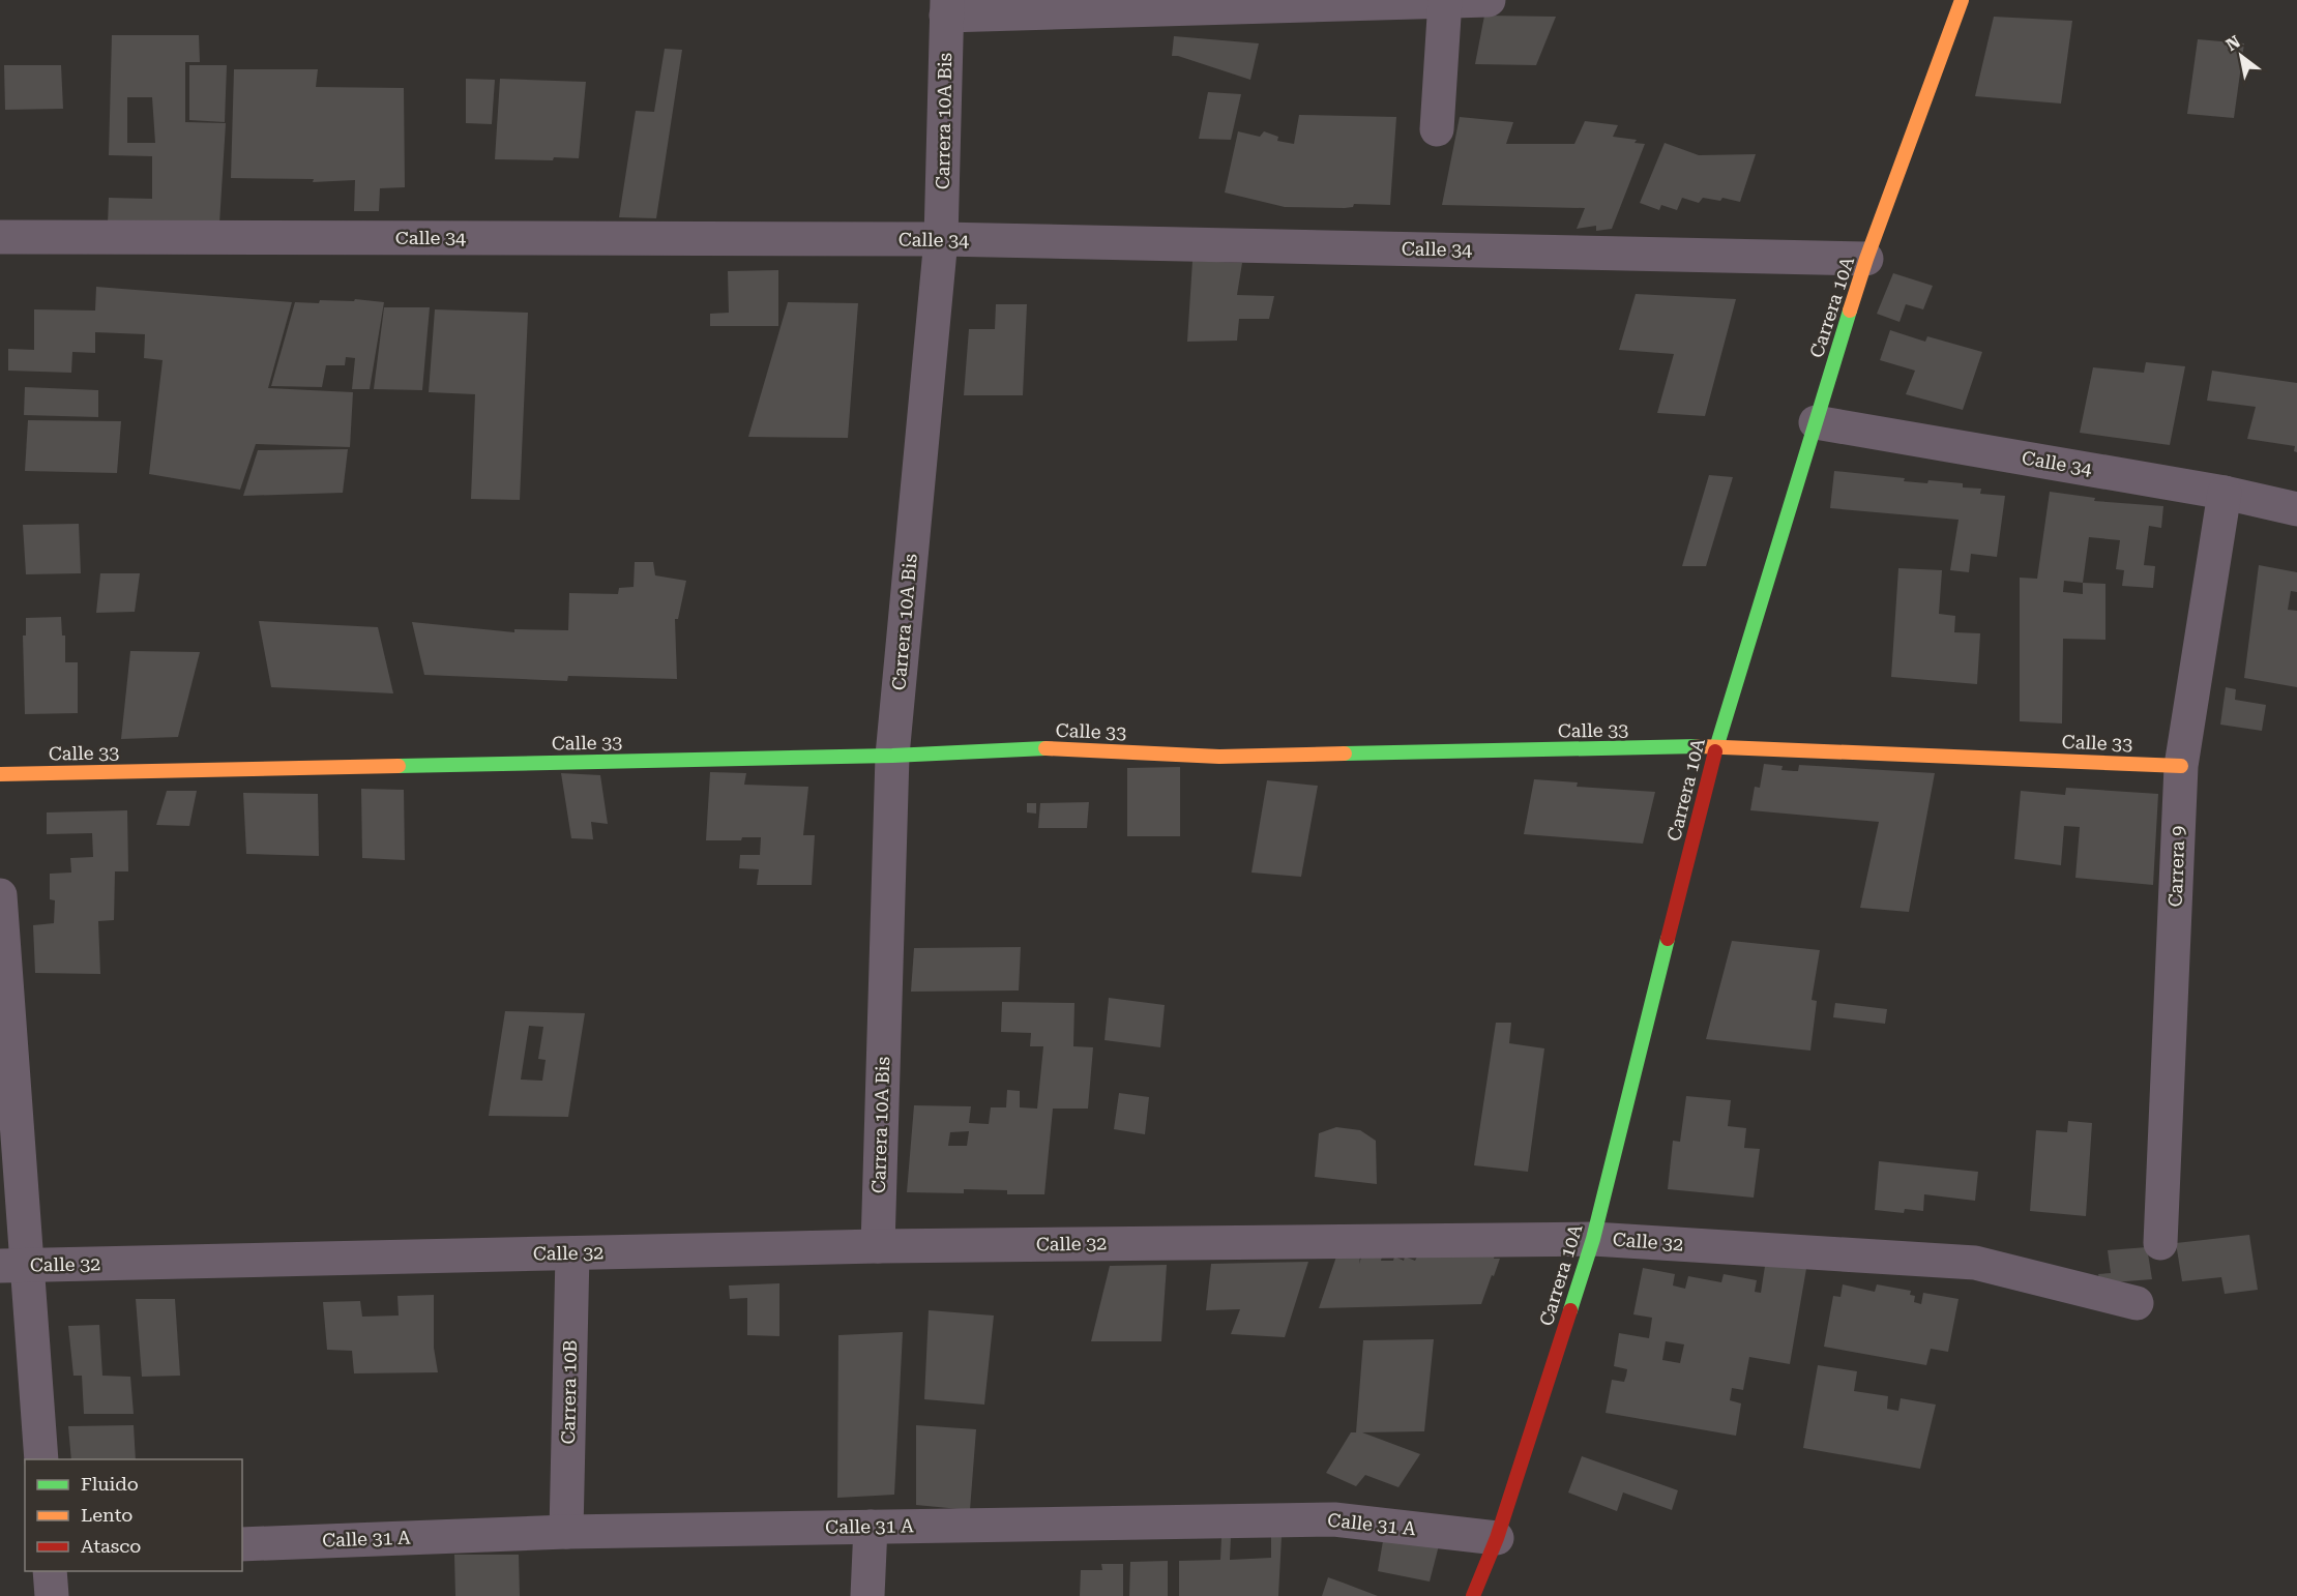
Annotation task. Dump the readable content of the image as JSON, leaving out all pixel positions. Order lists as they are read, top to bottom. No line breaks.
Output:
{"streets":{"street":["Carrera 10A Bis","Calle 34","Carrera 10A","Calle 33","Carrera 9","Calle 32","Carrera 10B","Calle 31 A"]},"crossings":[["Carrera 10A Bis","Calle 34"],["Carrera 10A Bis","Calle 33"],["Carrera 10A Bis","Calle 32"],["Calle 34","Carrera 10A"],["Calle 34","Carrera 9"],["Carrera 10A","Calle 33"],["Carrera 10A","Calle 32"],["Carrera 10A","Calle 31 A"],["Calle 33","Carrera 9"],["Calle 32","Carrera 10B"],["Carrera 10B","Calle 31 A"]],"legend":["Fluido","Lento","Atasco"],"north":"top left"}
